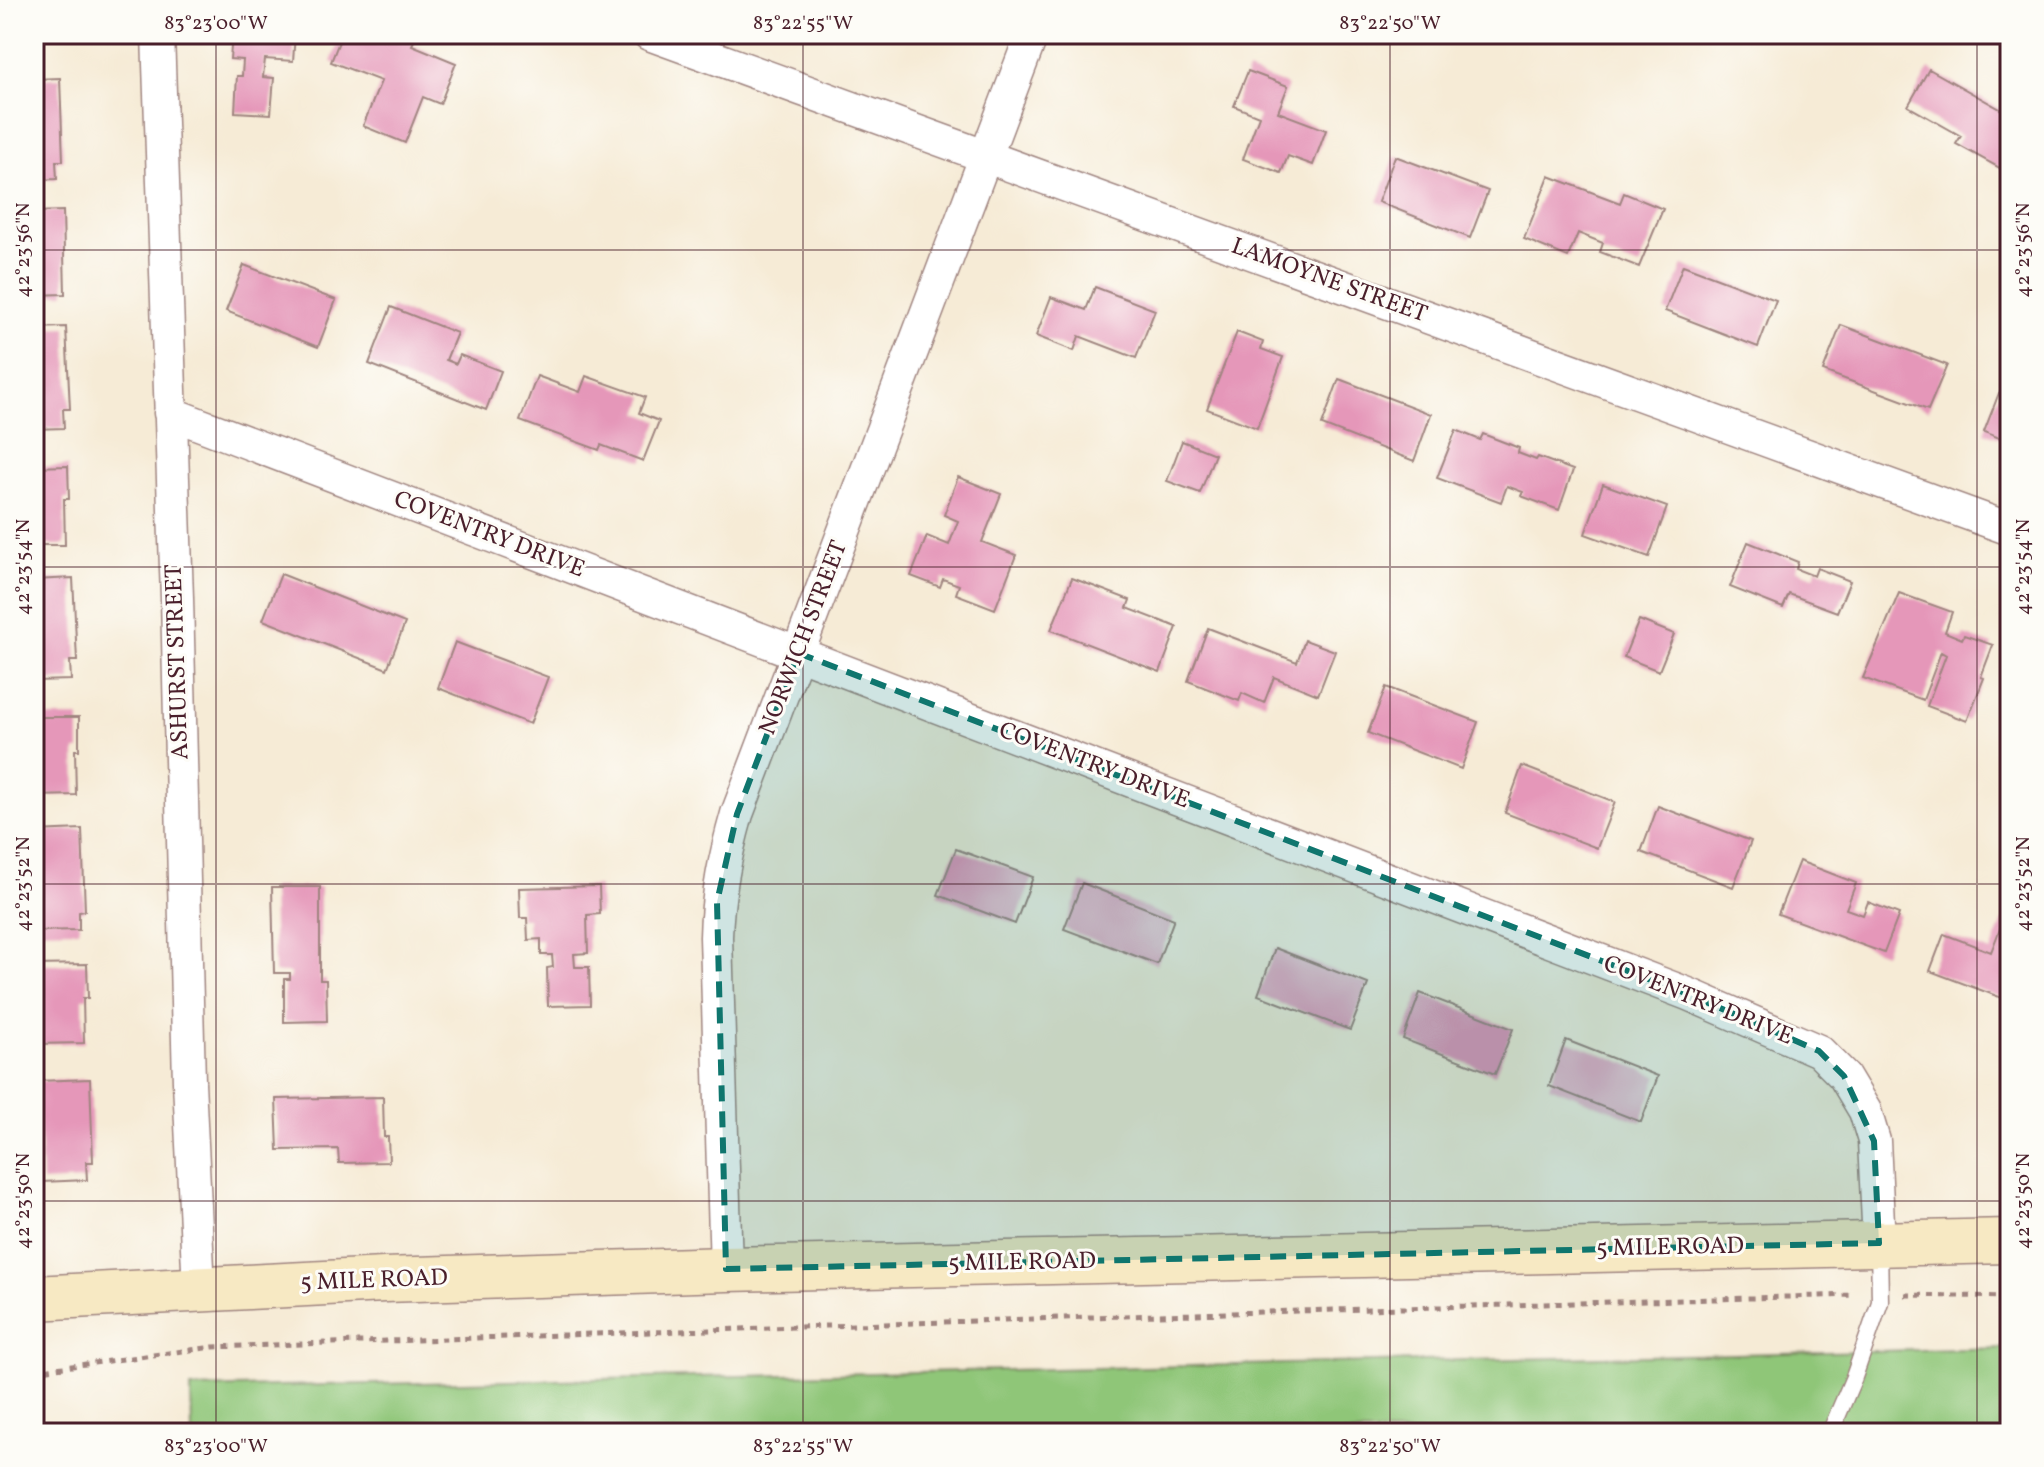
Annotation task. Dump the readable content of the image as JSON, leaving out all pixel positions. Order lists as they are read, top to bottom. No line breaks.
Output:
{"streets":{"main road":["5 MILE ROAD"],"street":["LAMOYNE STREET","COVENTRY DRIVE","NORWICH STREET","ASHURST STREET"]},"crossings":[["LAMOYNE STREET","NORWICH STREET"],["COVENTRY DRIVE","NORWICH STREET"],["COVENTRY DRIVE","ASHURST STREET"],["COVENTRY DRIVE","5 MILE ROAD"],["NORWICH STREET","5 MILE ROAD"],["ASHURST STREET","5 MILE ROAD"]],"coordinates":["83°23'00\"W","83°22'55\"W","83°22'50\"W","42°23'56\"N","42°23'54\"N","42°23'52\"N","42°23'50\"N"]}
